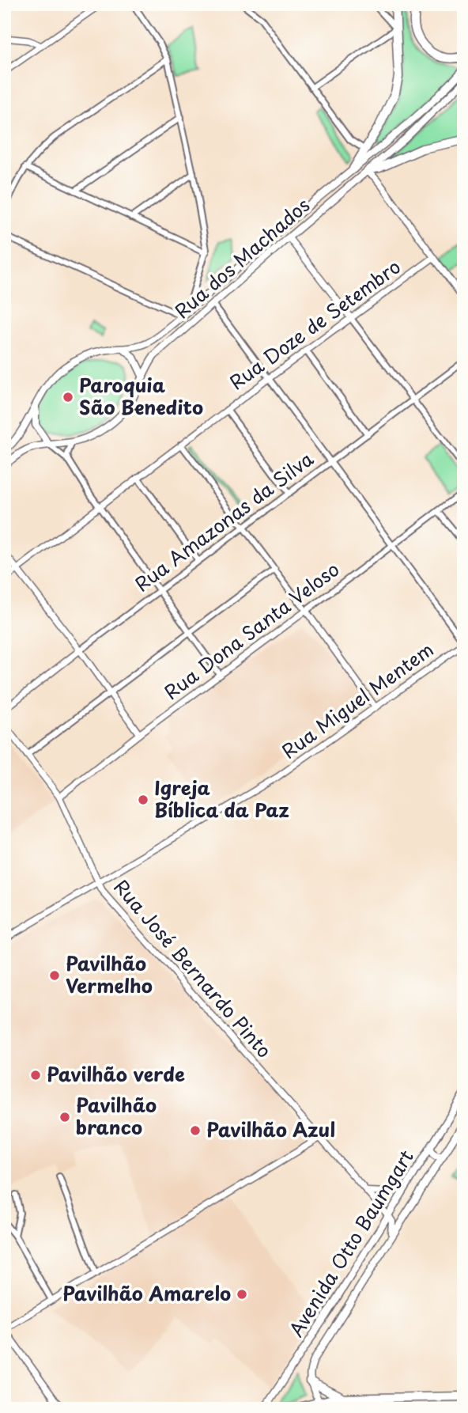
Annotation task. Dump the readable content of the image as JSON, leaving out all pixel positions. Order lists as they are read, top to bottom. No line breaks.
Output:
{"streets":{"main road":["Rua dos Machados","Avenida Otto Baumgart"],"street":["Rua Doze de Setembro","Rua Amazonas da Silva","Rua Dona Santa Veloso","Rua Miguel Mentem","Rua José Bernardo Pinto"]},"crossings":[["Rua Dona Santa Veloso","Rua José Bernardo Pinto"],["Rua Miguel Mentem","Rua José Bernardo Pinto"],["Rua José Bernardo Pinto","Avenida Otto Baumgart"]],"places":["Paroquia São Benedito","Igreja Bíblica da Paz","Pavilhão Vermelho","Pavilhão verde","Pavilhão branco","Pavilhão Azul","Pavilhão Amarelo"]}
